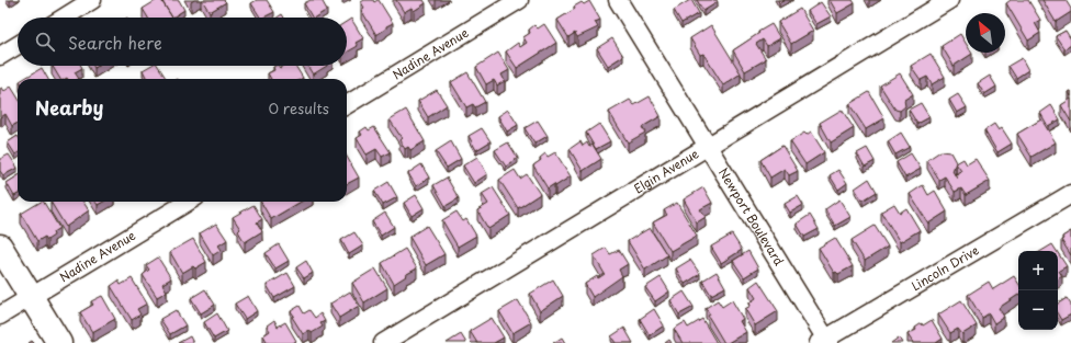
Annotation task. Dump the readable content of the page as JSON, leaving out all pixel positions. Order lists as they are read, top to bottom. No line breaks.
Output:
{"streets":{"street":["Nadine Avenue","Elgin Avenue","Newport Boulevard","Lincoln Drive"]},"crossings":[["Elgin Avenue","Newport Boulevard"],["Newport Boulevard","Lincoln Drive"]],"north":"top left","page":{"search":"Search here","heading":["Nearby","0 results"],"map_buttons":["+","−"]}}
